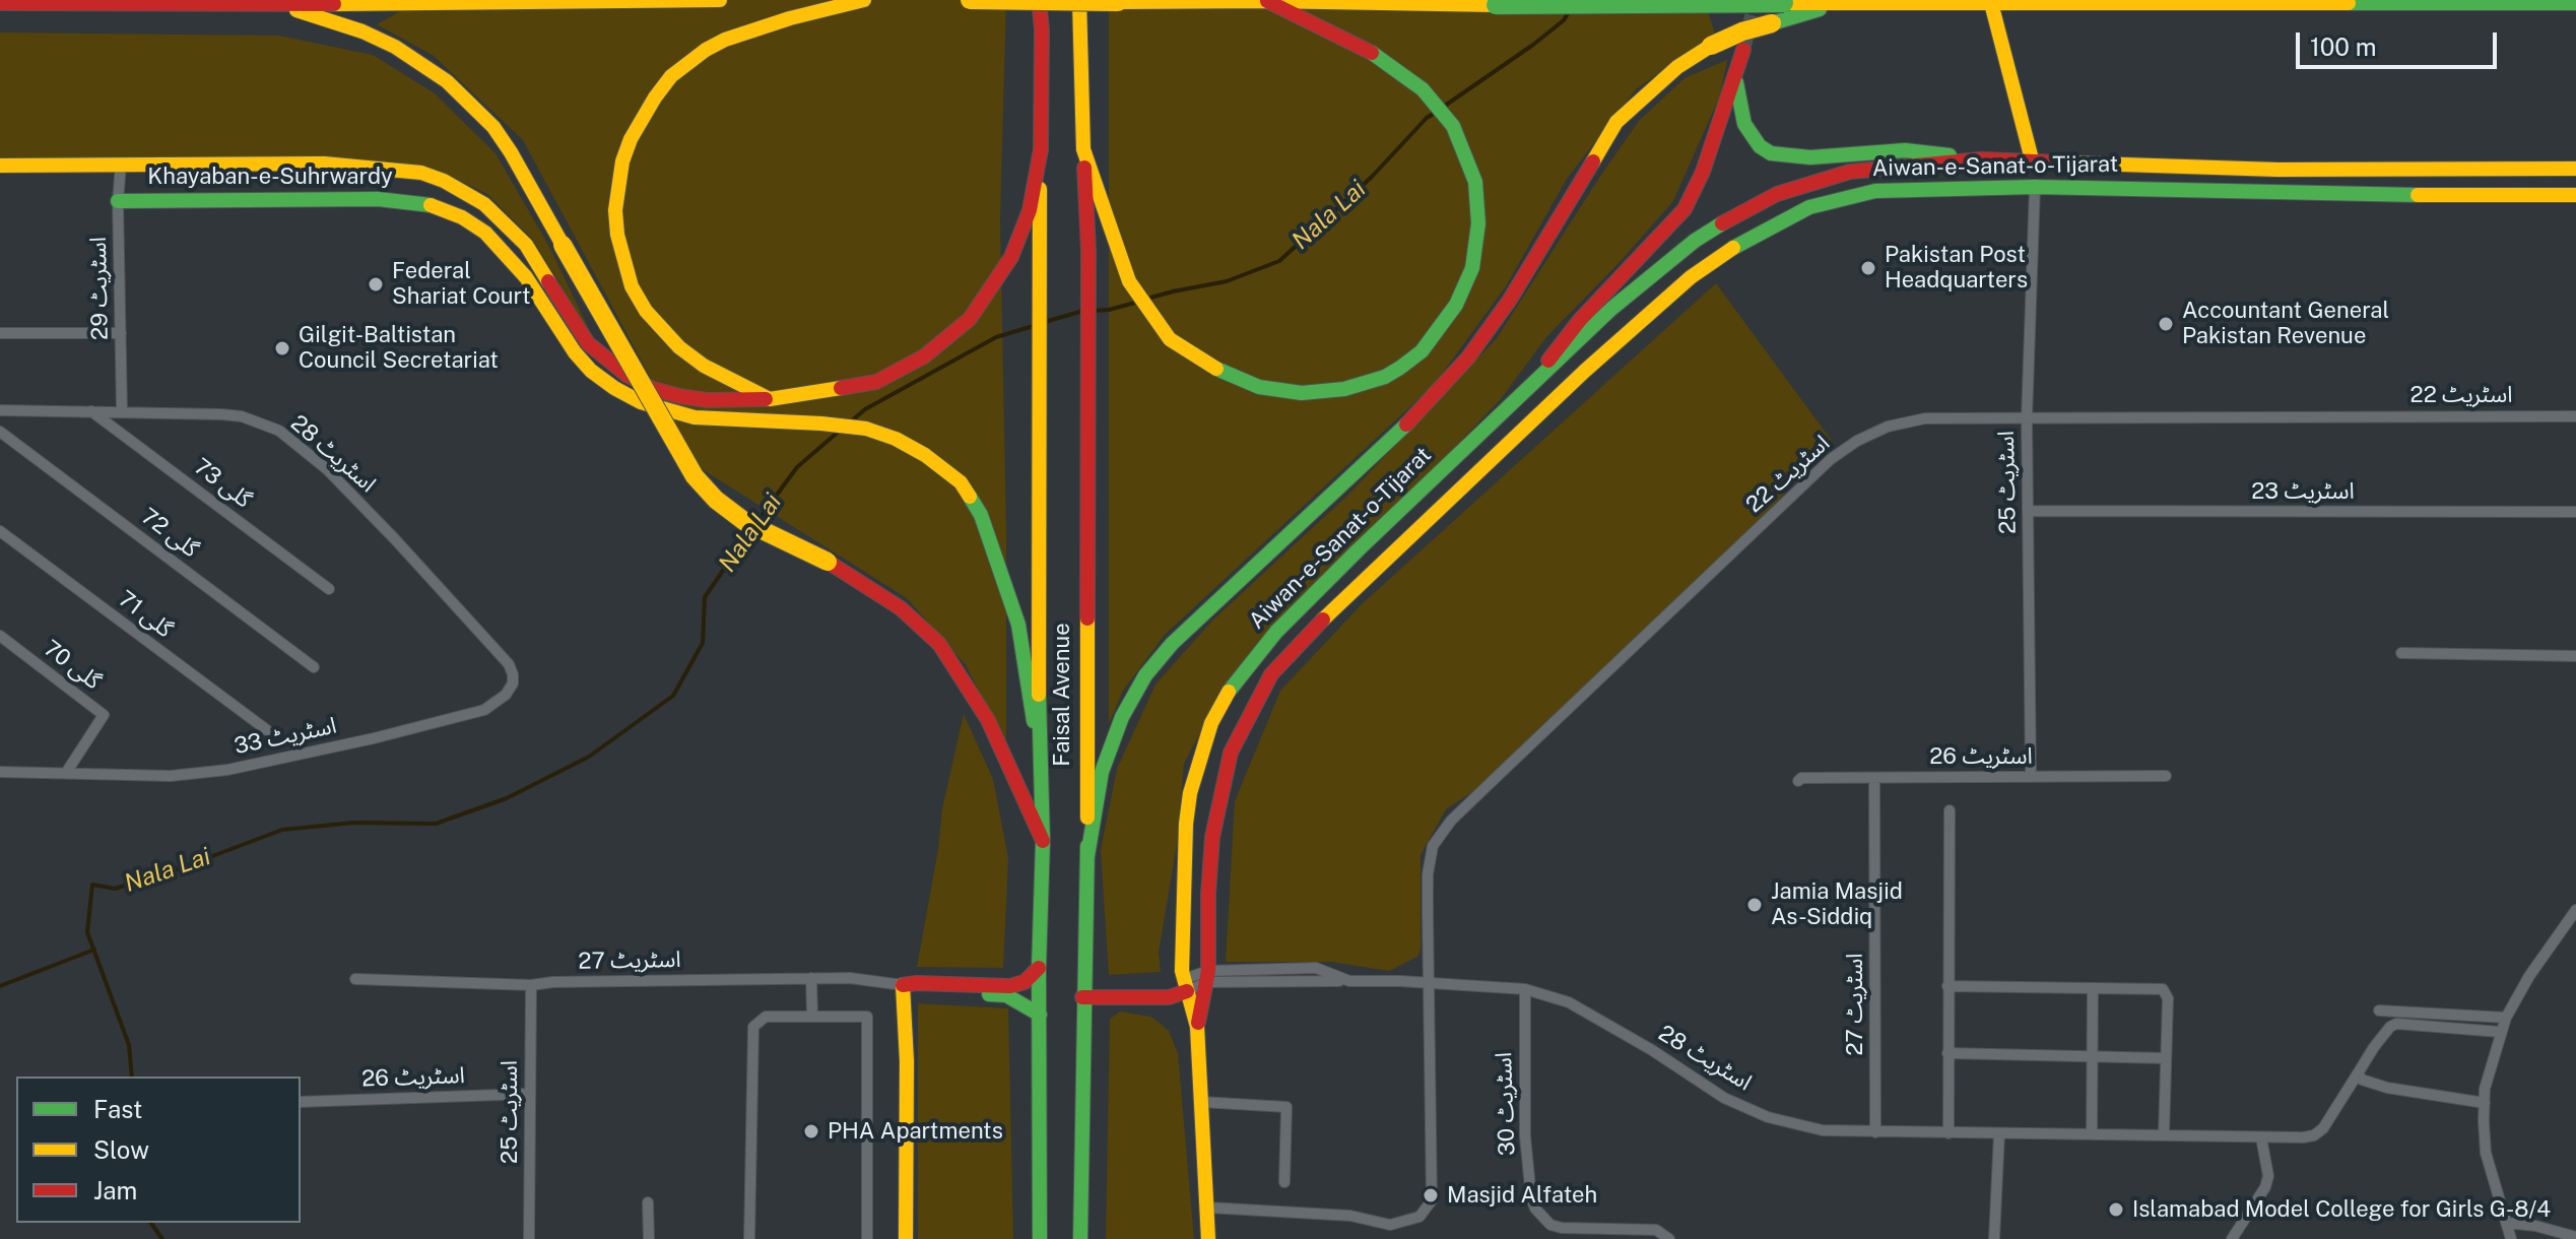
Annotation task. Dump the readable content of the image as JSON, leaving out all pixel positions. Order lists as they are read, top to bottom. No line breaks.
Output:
{"streets":{"main road":["Aiwan-e-Sanat-o-Tijarat","Khayaban-e-Suhrwardy","Faisal Avenue"],"street":["اسٹریٹ 29","اسٹریٹ 22","اسٹریٹ 28","اسٹریٹ 25","گلی 73","اسٹریٹ 23","گلی 72","گلی 71","گلی 70","اسٹریٹ 33","اسٹریٹ 26","اسٹریٹ 27","اسٹریٹ 30"]},"crossings":[["Aiwan-e-Sanat-o-Tijarat","اسٹریٹ 28"],["Aiwan-e-Sanat-o-Tijarat","اسٹریٹ 25"],["Khayaban-e-Suhrwardy","اسٹریٹ 29"],["Khayaban-e-Suhrwardy","Faisal Avenue"],["اسٹریٹ 29","اسٹریٹ 28"],["اسٹریٹ 22","اسٹریٹ 28"],["اسٹریٹ 22","اسٹریٹ 25"],["اسٹریٹ 28","گلی 73"],["اسٹریٹ 28","اسٹریٹ 33"],["اسٹریٹ 28","اسٹریٹ 27"],["اسٹریٹ 28","اسٹریٹ 30"],["اسٹریٹ 25","اسٹریٹ 23"],["اسٹریٹ 25","اسٹریٹ 26"],["اسٹریٹ 25","اسٹریٹ 27"],["گلی 70","اسٹریٹ 33"],["اسٹریٹ 26","اسٹریٹ 27"]],"water":["Nala Lai"],"places":["Pakistan Post Headquarters","Federal Shariat Court","Accountant General Pakistan Revenue","Gilgit-Baltistan Council Secretariat","Jamia Masjid As-Siddiq","PHA Apartments","Masjid Alfateh","Islamabad Model College for Girls G-8/4"],"legend":["Fast","Slow","Jam"],"scale_bar":"100 m"}
